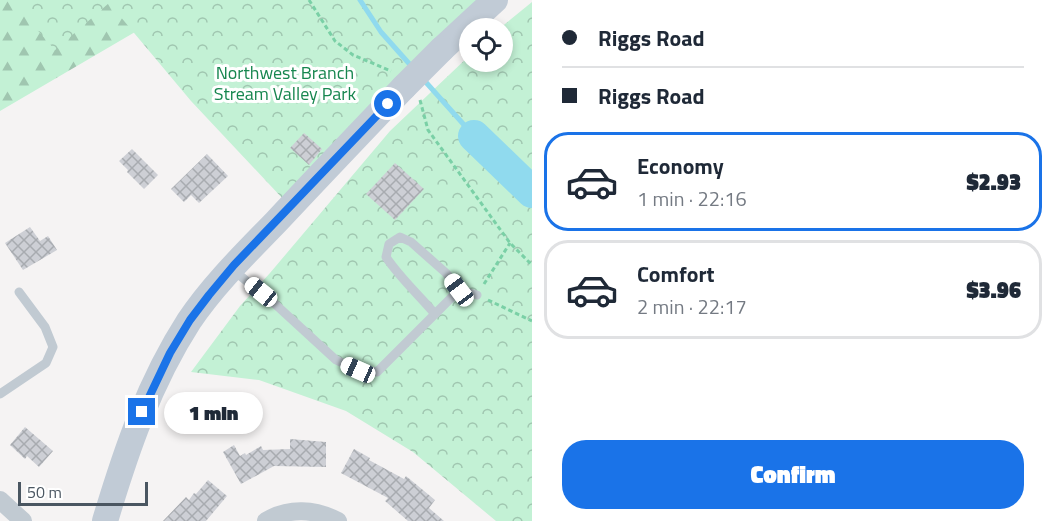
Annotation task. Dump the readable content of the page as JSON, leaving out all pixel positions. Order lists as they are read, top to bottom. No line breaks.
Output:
{"parks":["Northwest Branch Stream Valley Park"],"scale_bar":"50 m","page":{"banner":["Riggs Road","Riggs Road"],"list":[{"name":"Economy","note":"1 min · 22:16","value":"$2.93"},{"name":"Comfort","note":"2 min · 22:17","value":"$3.96"}],"bubble":"1 min","buttons":"Confirm","scale":"50 m"}}
